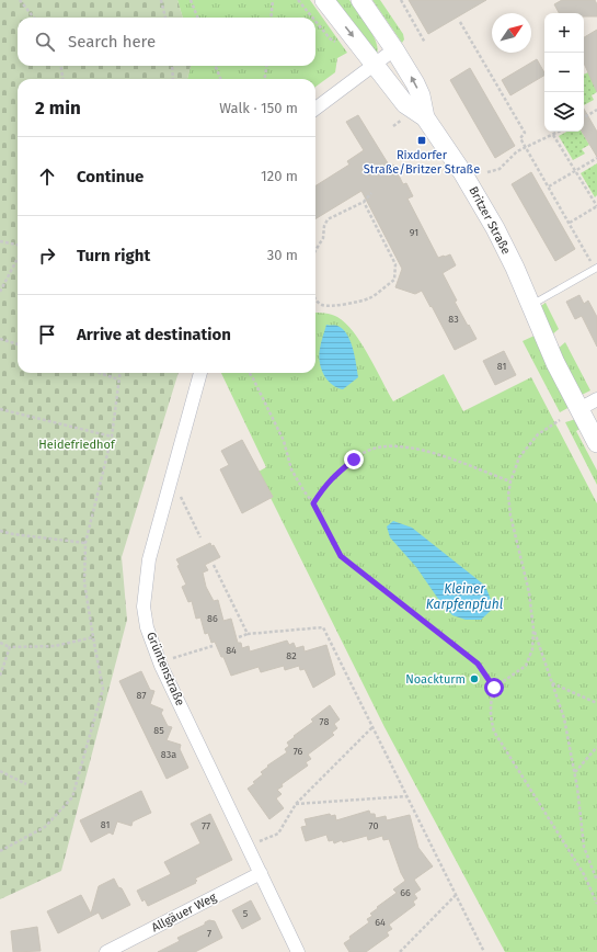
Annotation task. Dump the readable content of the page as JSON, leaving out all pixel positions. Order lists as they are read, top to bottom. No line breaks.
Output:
{"streets":{"main road":["Britzer Straße"],"street":["Grüntenstraße","Allgäuer Weg"]},"crossings":[["Grüntenstraße","Allgäuer Weg"]],"water":["Kleiner Karpfenpfuhl"],"parks":["Heidefriedhof"],"places":{"transit":["Rixdorfer Straße/Britzer Straße"],"other":["Noackturm"]},"house_numbers":["91","83","81","86","84","82","87","78","85","76","83a","81","77","70","66","5","64","7"],"north":"top right","page":{"map_buttons":["+","−"],"search":"Search here","heading":["2 min","Walk · 150 m"],"list":[["Continue","120 m"],["Turn right","30 m"],"Arrive at destination"]}}
